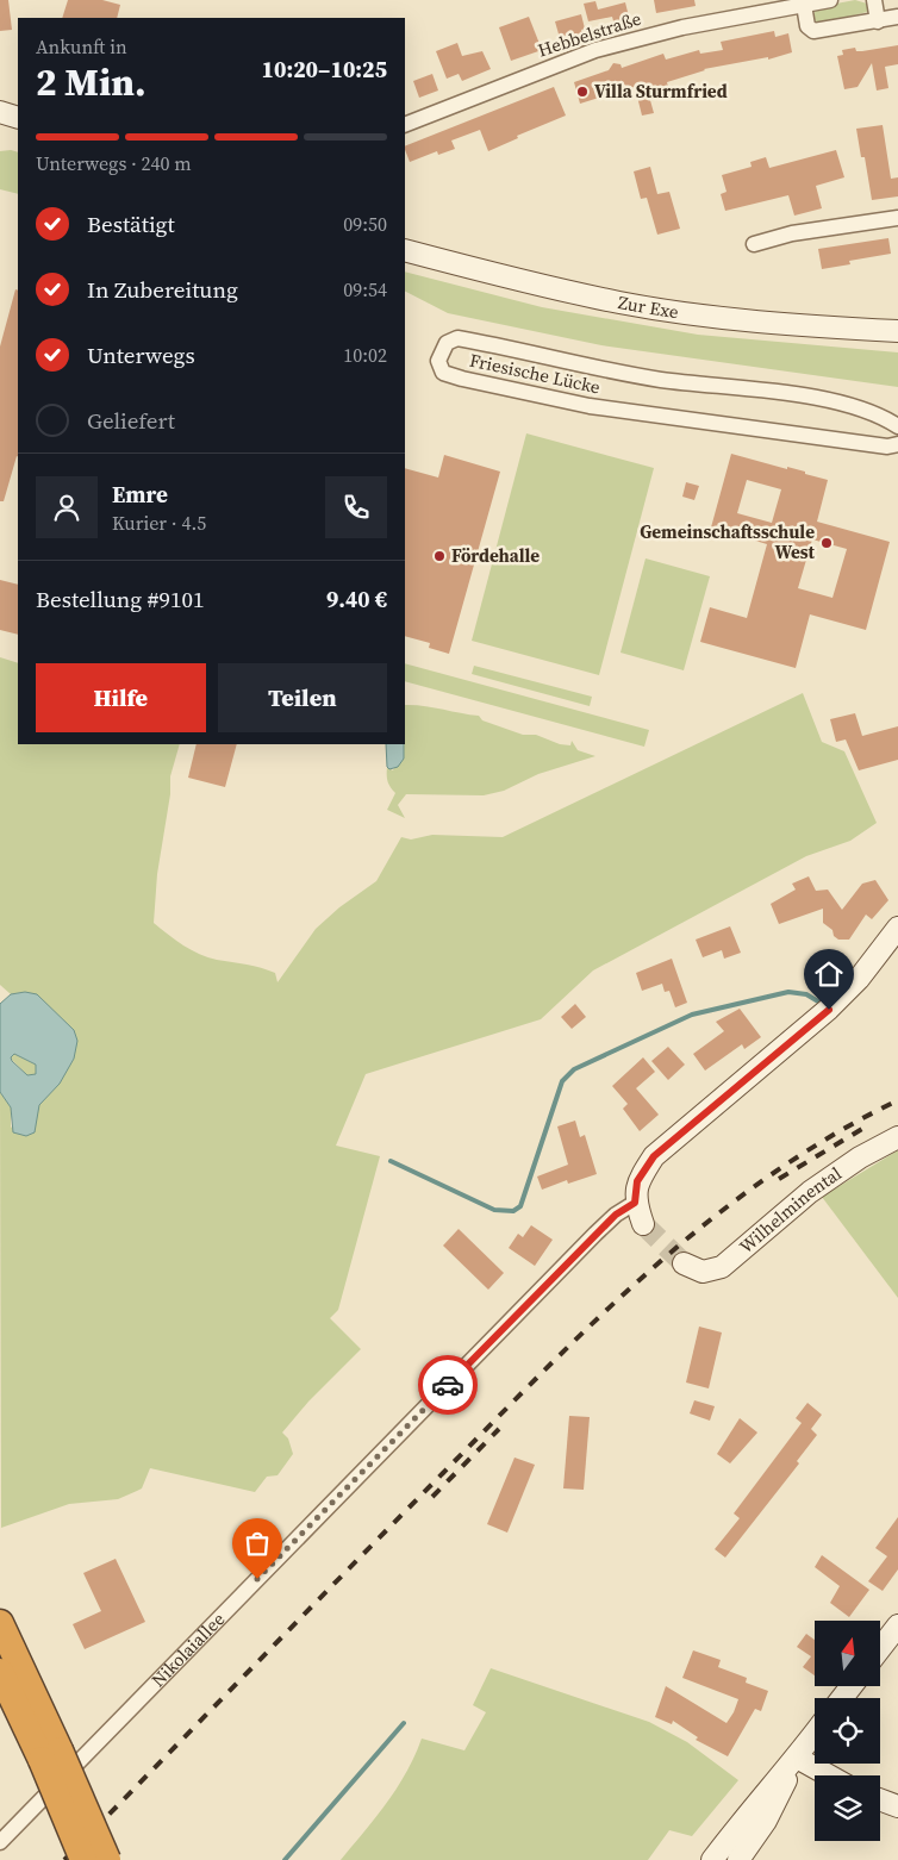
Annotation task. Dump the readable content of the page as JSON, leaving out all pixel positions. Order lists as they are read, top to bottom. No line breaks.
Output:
{"streets":{"main road":["Zur Exe","Wilhelminental"],"street":["Hebbelstraße","Friesische Lücke","Nikolaiallee"]},"places":["Villa Sturmfried","Gemeinschaftsschule West","Fördehalle"],"north":"top","page":{"heading":["2 Min.","Ankunft in","10:20–10:25"],"panel":["Emre","Kurier · 4.5","Bestellung #9101","9.40 €"],"bar":"Unterwegs · 240 m","list":[["Bestätigt","09:50"],["In Zubereitung","09:54"],["Unterwegs","10:02"],"Geliefert"],"buttons":["Hilfe","Teilen"]}}
